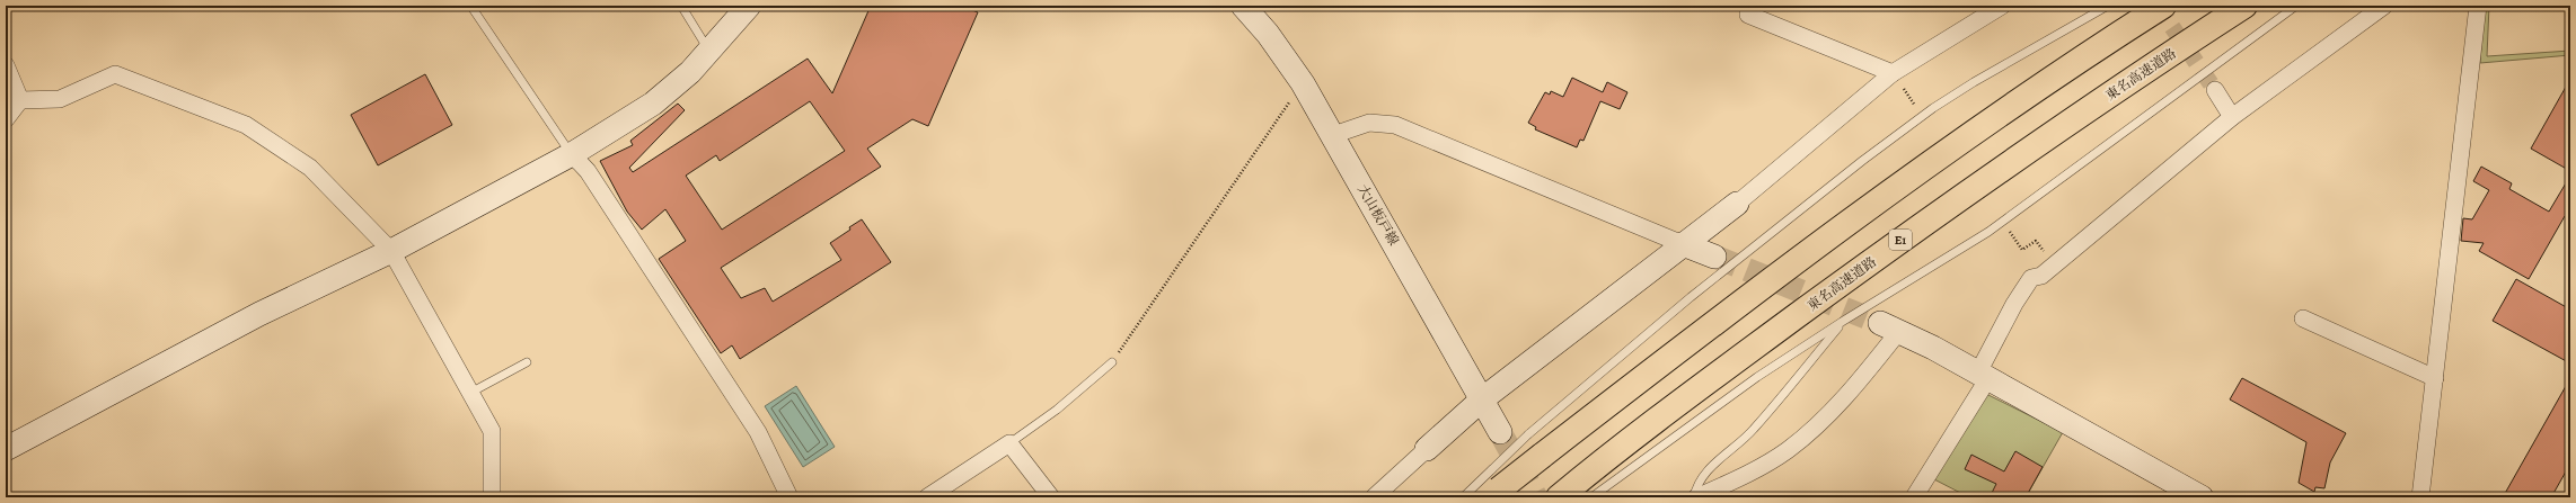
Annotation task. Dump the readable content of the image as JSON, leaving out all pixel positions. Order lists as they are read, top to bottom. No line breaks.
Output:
{"streets":{"highway":["東名高速道路","E1"],"street":["大山板戸線"]}}
